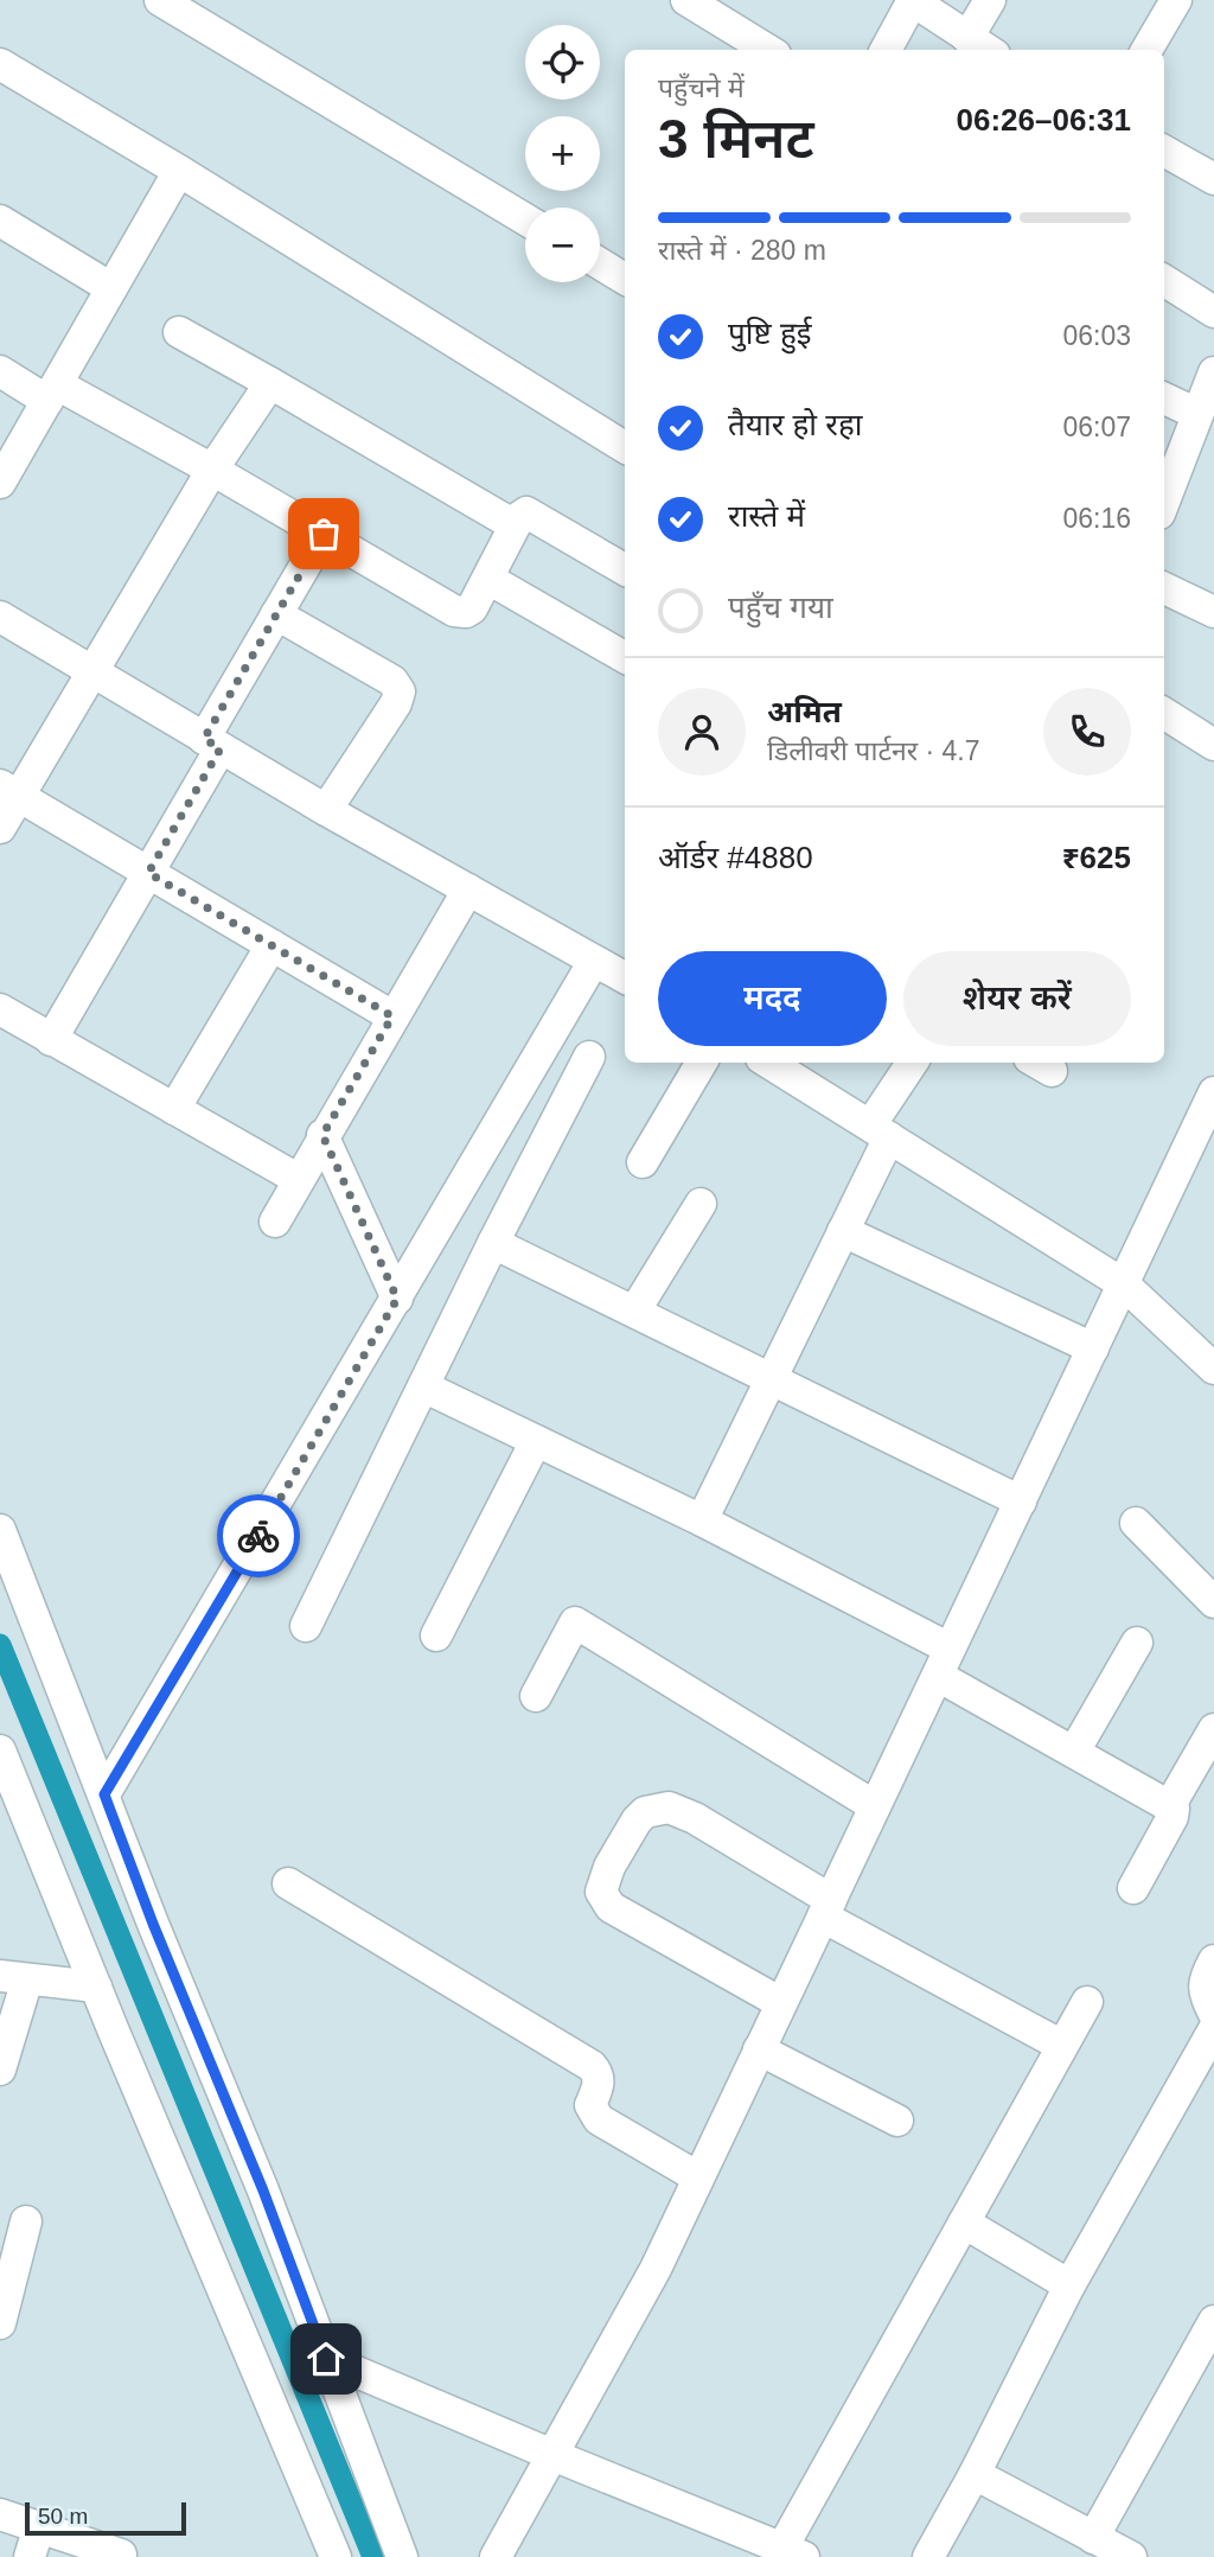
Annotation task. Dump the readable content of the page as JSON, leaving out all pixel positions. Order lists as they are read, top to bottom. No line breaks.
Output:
{"scale_bar":"50 m","page":{"map_buttons":["+","−"],"heading":["3 मिनट","पहुँचने में","06:26–06:31"],"panel":["अमित","डिलीवरी पार्टनर · 4.7","ऑर्डर #4880","₹625"],"bar":"रास्ते में · 280 m","list":[["पुष्टि हुई","06:03"],["तैयार हो रहा","06:07"],["रास्ते में","06:16"],"पहुँच गया"],"buttons":["मदद","शेयर करें"],"scale":"50 m"}}
